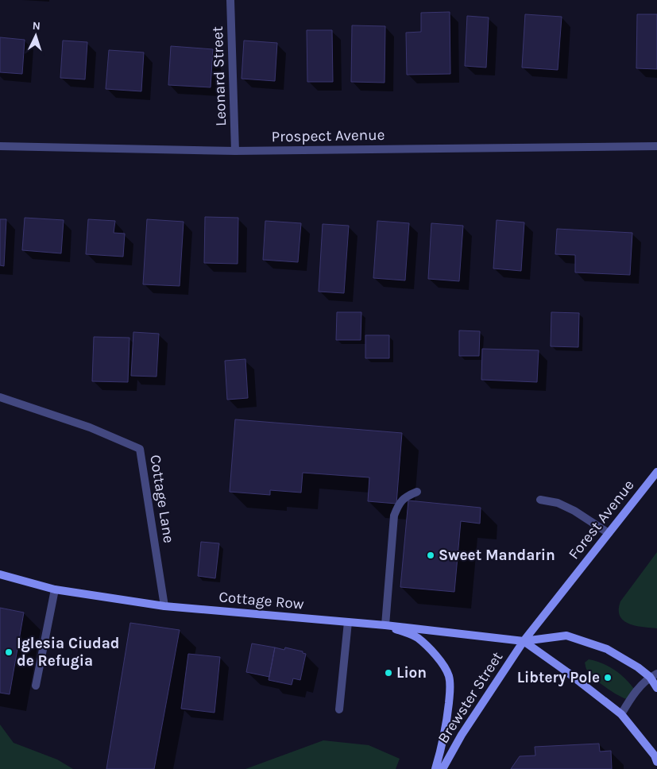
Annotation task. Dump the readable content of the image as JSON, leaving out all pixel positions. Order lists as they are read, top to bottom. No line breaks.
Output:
{"streets":{"street":["Leonard Street","Prospect Avenue","Cottage Lane","Forest Avenue","Cottage Row","Brewster Street"]},"crossings":[["Leonard Street","Prospect Avenue"],["Cottage Lane","Cottage Row"],["Forest Avenue","Cottage Row"],["Forest Avenue","Brewster Street"],["Cottage Row","Brewster Street"]],"places":["Sweet Mandarin","Iglesia Ciudad de Refugia","Lion","Libtery Pole"],"north":"top"}
